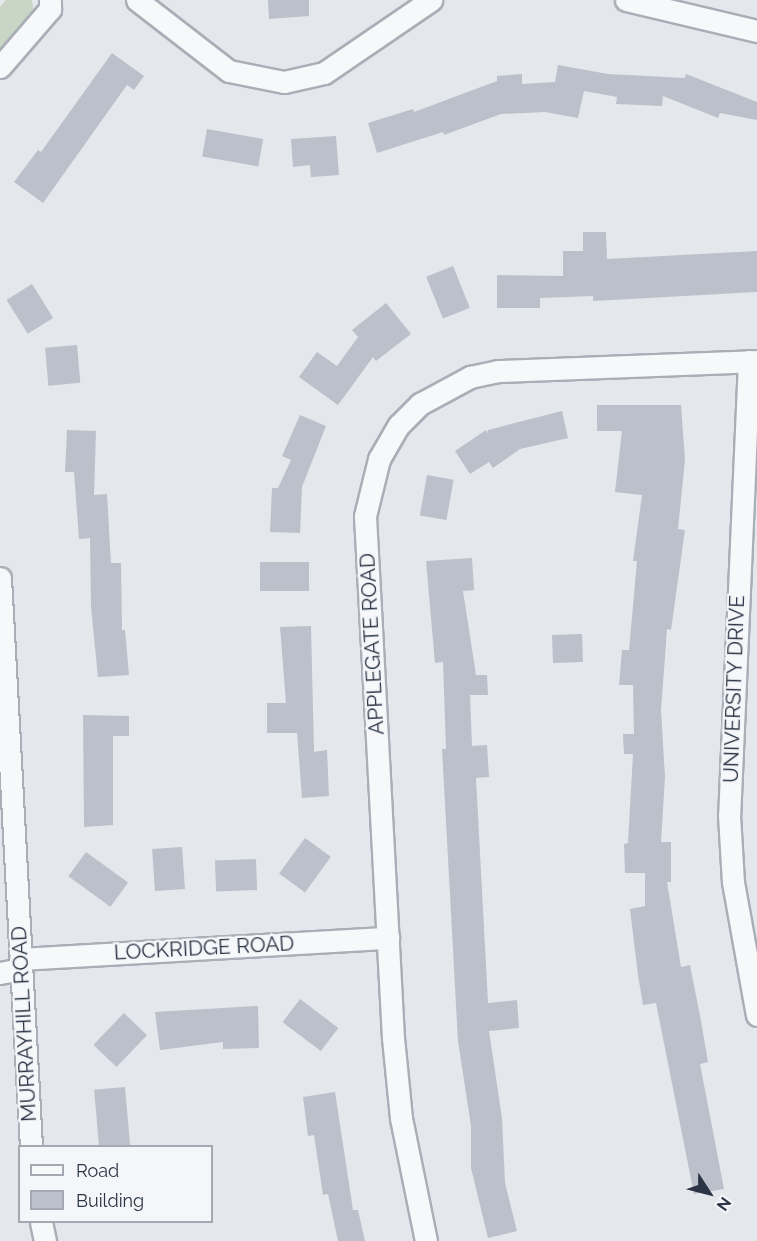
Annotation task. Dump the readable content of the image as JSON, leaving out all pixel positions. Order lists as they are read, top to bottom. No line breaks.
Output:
{"streets":{"street":["APPLEGATE ROAD","UNIVERSITY DRIVE","LOCKRIDGE ROAD","MURRAYHILL ROAD"]},"crossings":[["APPLEGATE ROAD","UNIVERSITY DRIVE"],["APPLEGATE ROAD","LOCKRIDGE ROAD"],["LOCKRIDGE ROAD","MURRAYHILL ROAD"]],"legend":["Road","Building"],"north":"bottom right"}
